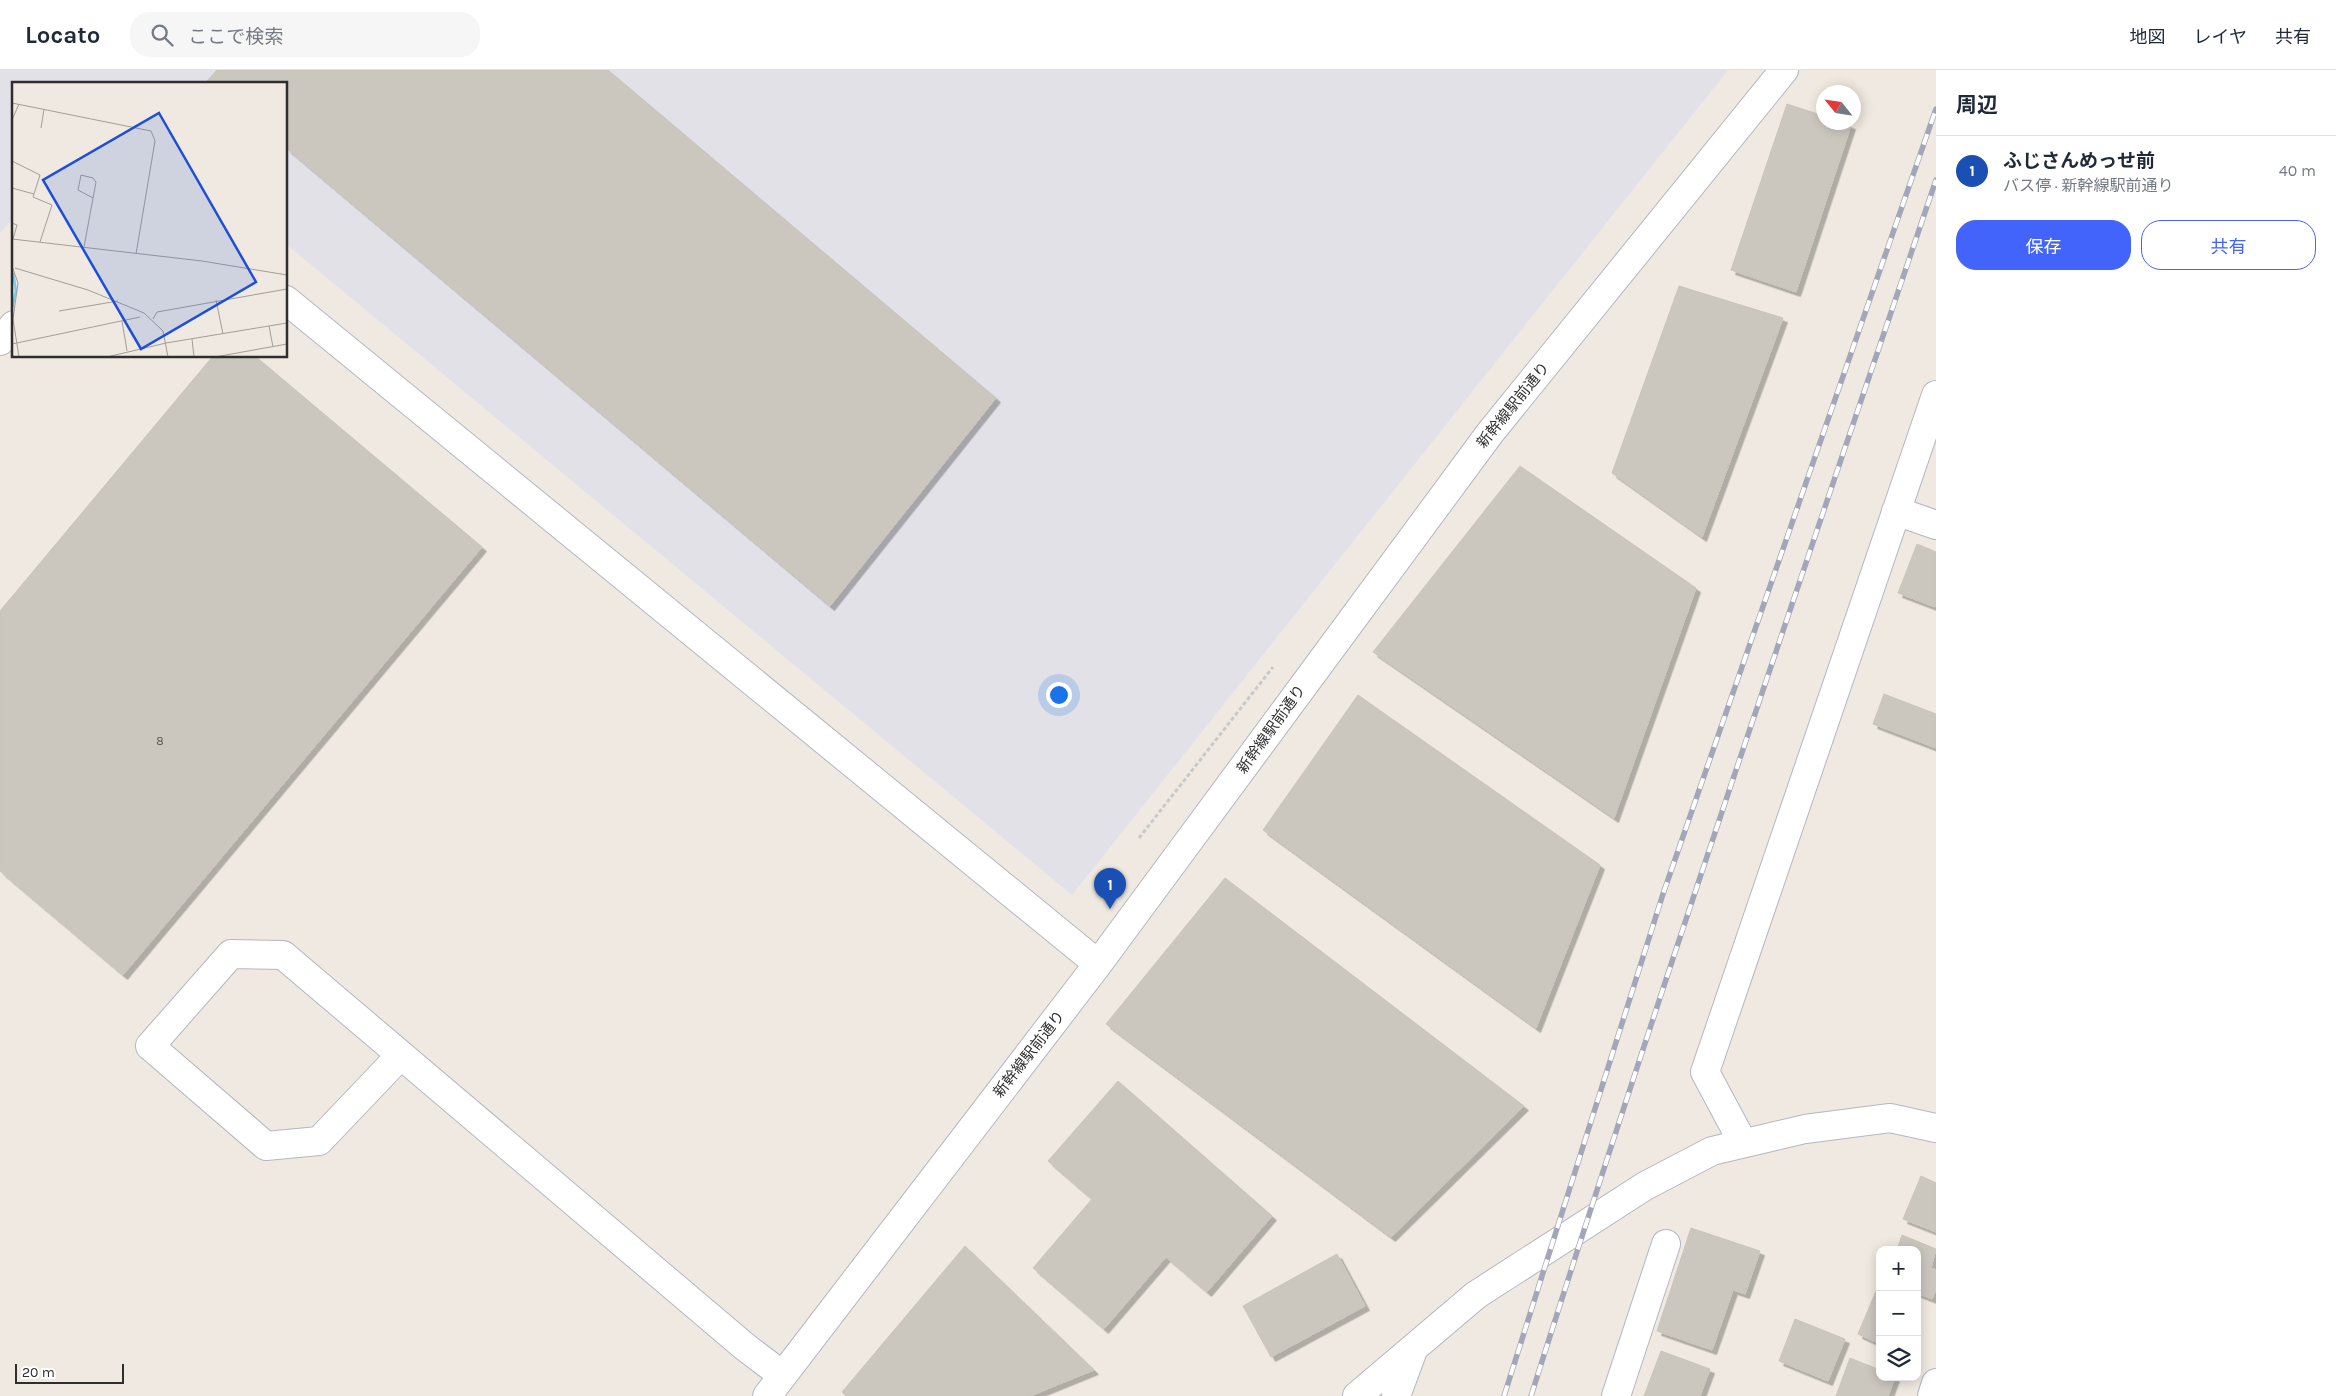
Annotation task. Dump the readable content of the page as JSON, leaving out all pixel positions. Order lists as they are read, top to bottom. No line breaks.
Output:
{"streets":{"street":["新幹線駅前通り"]},"house_numbers":["8"],"scale_bar":"20 m","north":"top left","page":{"header":"Locato","search":"ここで検索","nav":["地図","レイヤ","共有"],"heading":"周辺","list":[{"mark":"1","name":"ふじさんめっせ前","note":"バス停 · 新幹線駅前通り","value":"40 m"}],"buttons":["保存","共有"],"pins":"1","map_buttons":["+","−"],"scale":"20 m"}}
